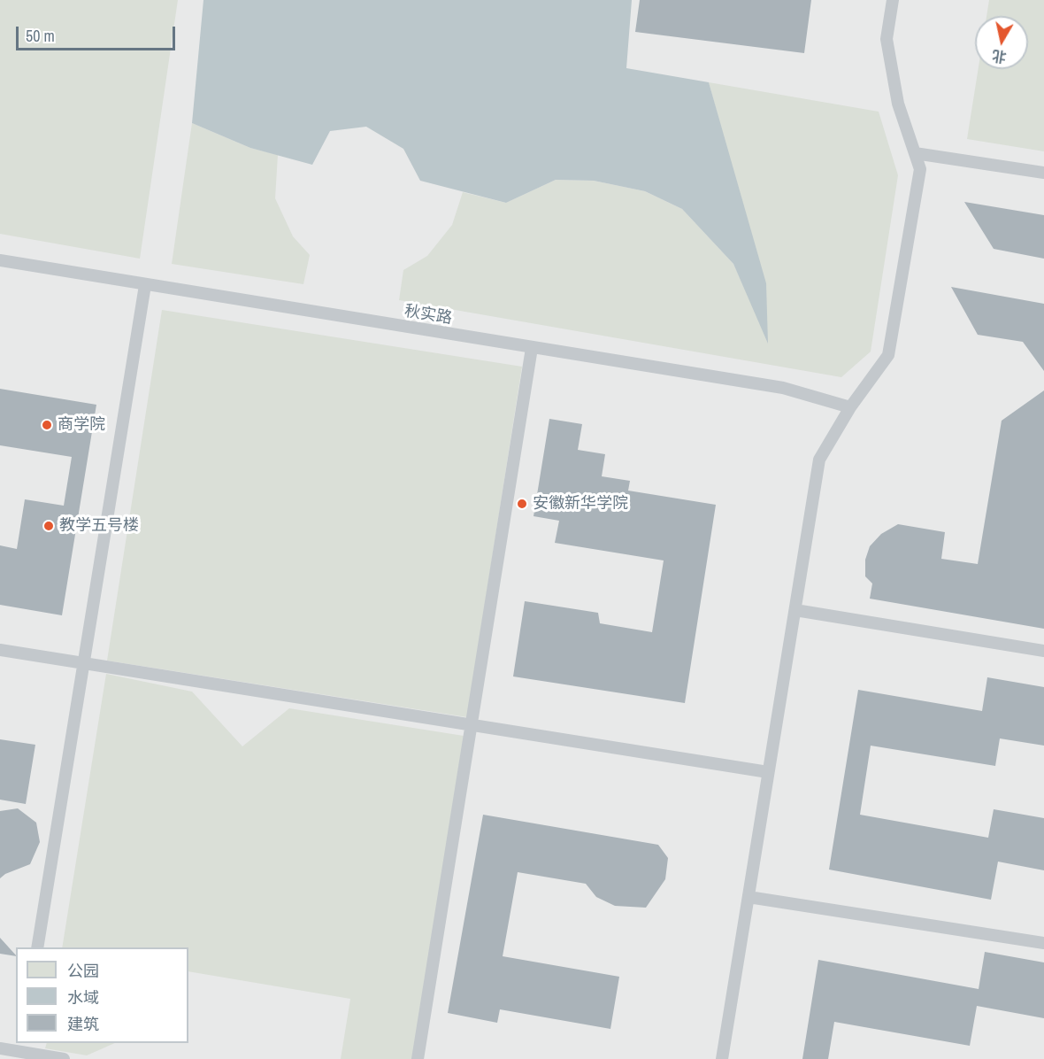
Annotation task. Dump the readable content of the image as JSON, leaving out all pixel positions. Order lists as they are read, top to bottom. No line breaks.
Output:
{"streets":{"lane":["秋实路"]},"places":["商学院","安徽新华学院","教学五号楼"],"legend":["公园","水域","建筑"],"scale_bar":"50 m","north":"bottom"}
